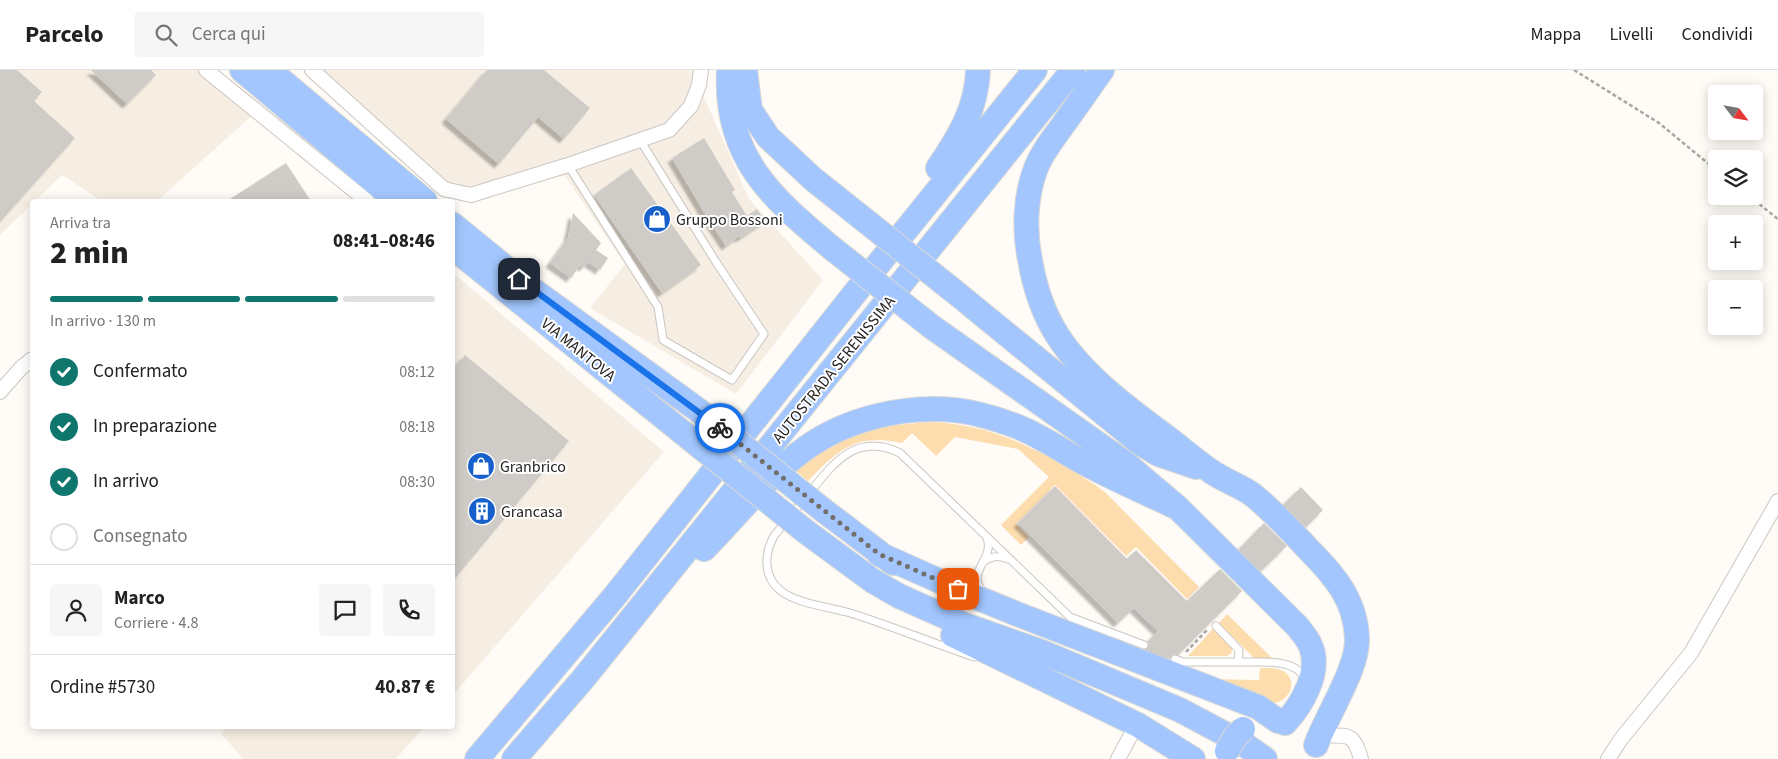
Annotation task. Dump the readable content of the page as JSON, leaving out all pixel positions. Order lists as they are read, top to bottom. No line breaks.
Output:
{"streets":{"highway":["VIA MANTOVA","AUTOSTRADA SERENISSIMA"]},"places":{"shop":["Gruppo Bossoni","Granbrico"],"building":["Grancasa"]},"north":"bottom right","page":{"header":"Parcelo","search":"Cerca qui","nav":["Mappa","Livelli","Condividi"],"map_buttons":["+","−"],"heading":["2 min","Arriva tra","08:41–08:46"],"panel":["Marco","Corriere · 4.8","Ordine #5730","40.87 €"],"bar":"In arrivo · 130 m","list":[["Confermato","08:12"],["In preparazione","08:18"],["In arrivo","08:30"],"Consegnato"]}}
